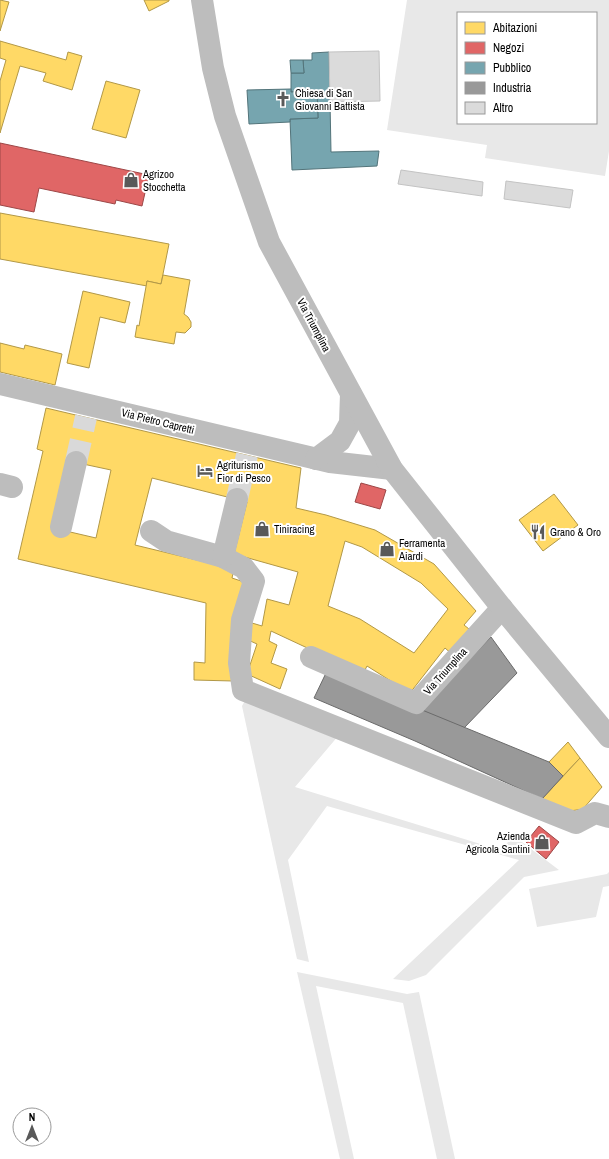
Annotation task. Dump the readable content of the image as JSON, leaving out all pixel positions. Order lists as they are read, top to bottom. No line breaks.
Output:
{"streets":{"main road":["Via Triumplina","Via Pietro Capretti"]},"crossings":[["Via Triumplina","Via Pietro Capretti"]],"places":{"church":["Chiesa di San Giovanni Battista"],"shop":["Agrizoo Stocchetta","Tiniracing","Ferramenta Aiardi","Azienda Agricola Santini"],"hotel":["Agriturismo Fior di Pesco"],"restaurant":["Grano & Oro"]},"legend":["Abitazioni","Negozi","Pubblico","Industria","Altro"],"north":"top"}
